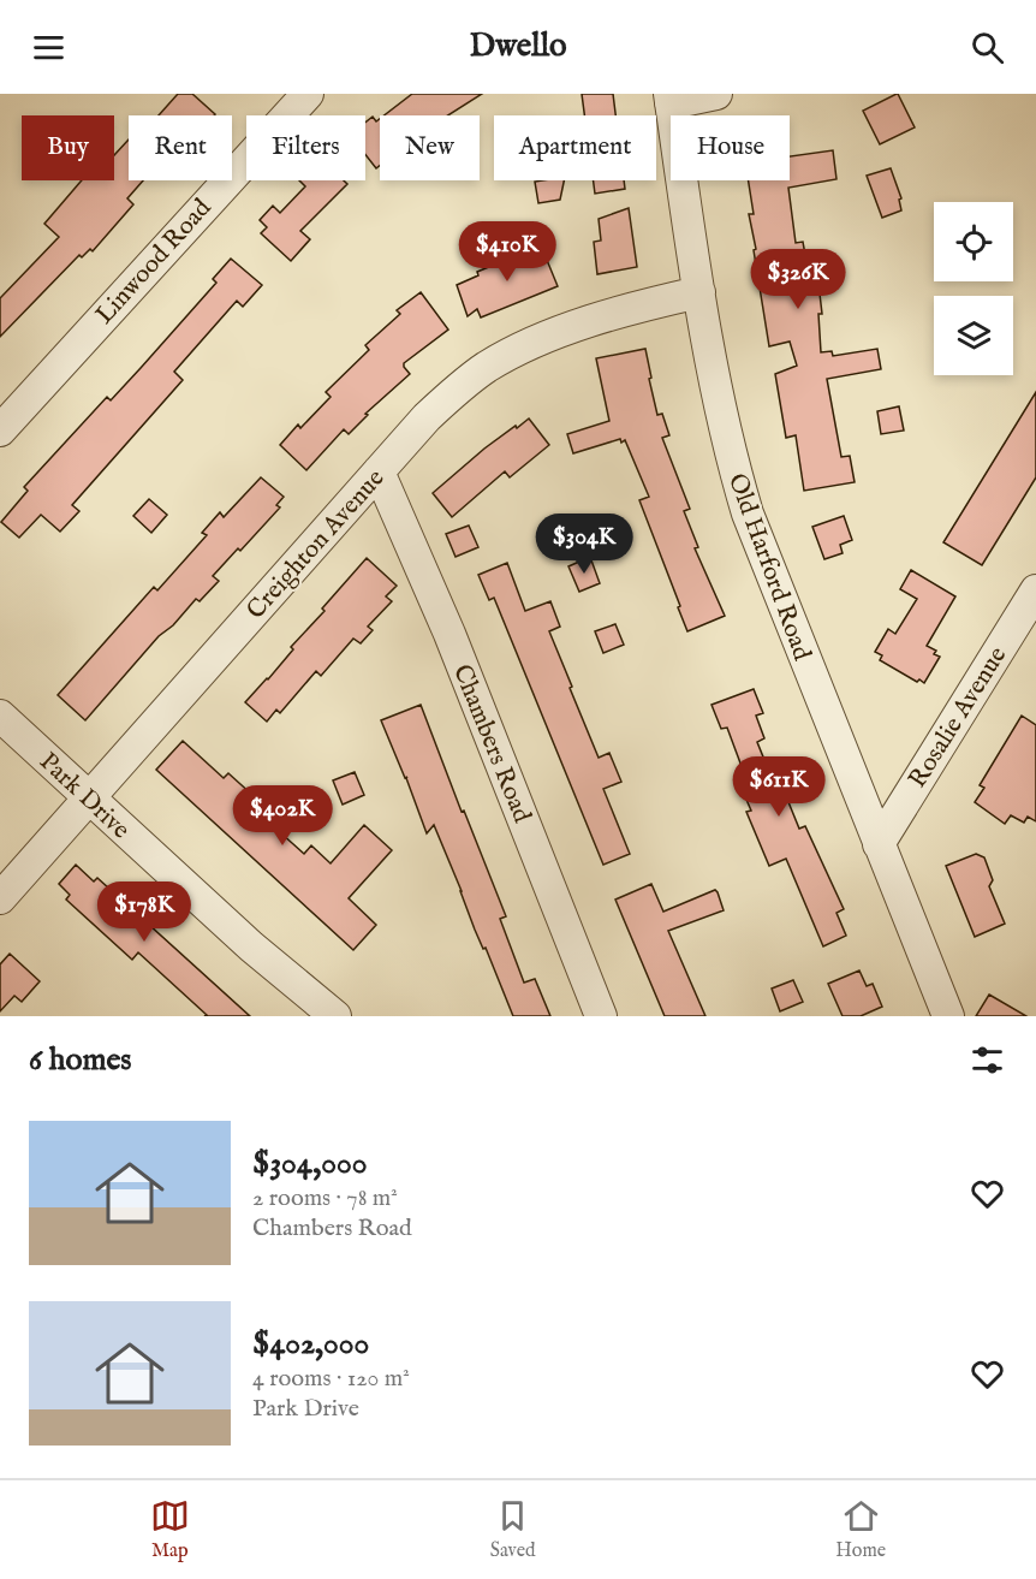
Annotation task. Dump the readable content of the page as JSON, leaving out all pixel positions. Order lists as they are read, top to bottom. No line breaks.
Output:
{"streets":{"street":["Linwood Road","Creighton Avenue","Old Harford Road","Rosalie Avenue","Chambers Road","Park Drive"]},"crossings":[["Creighton Avenue","Old Harford Road"],["Creighton Avenue","Chambers Road"],["Creighton Avenue","Park Drive"],["Old Harford Road","Rosalie Avenue"]],"page":{"header":"Dwello","chip":["Buy","Rent","Filters","New","Apartment","House"],"price":["$410K","$326K","$304K","$611K","$402K","$178K"],"heading":"6 homes","list":[{"name":"$304,000","note":"2 rooms · 78 m² · Chambers Road"},{"name":"$402,000","note":"4 rooms · 120 m² · Park Drive"}],"tabs":["Map","Saved","Home"]}}
